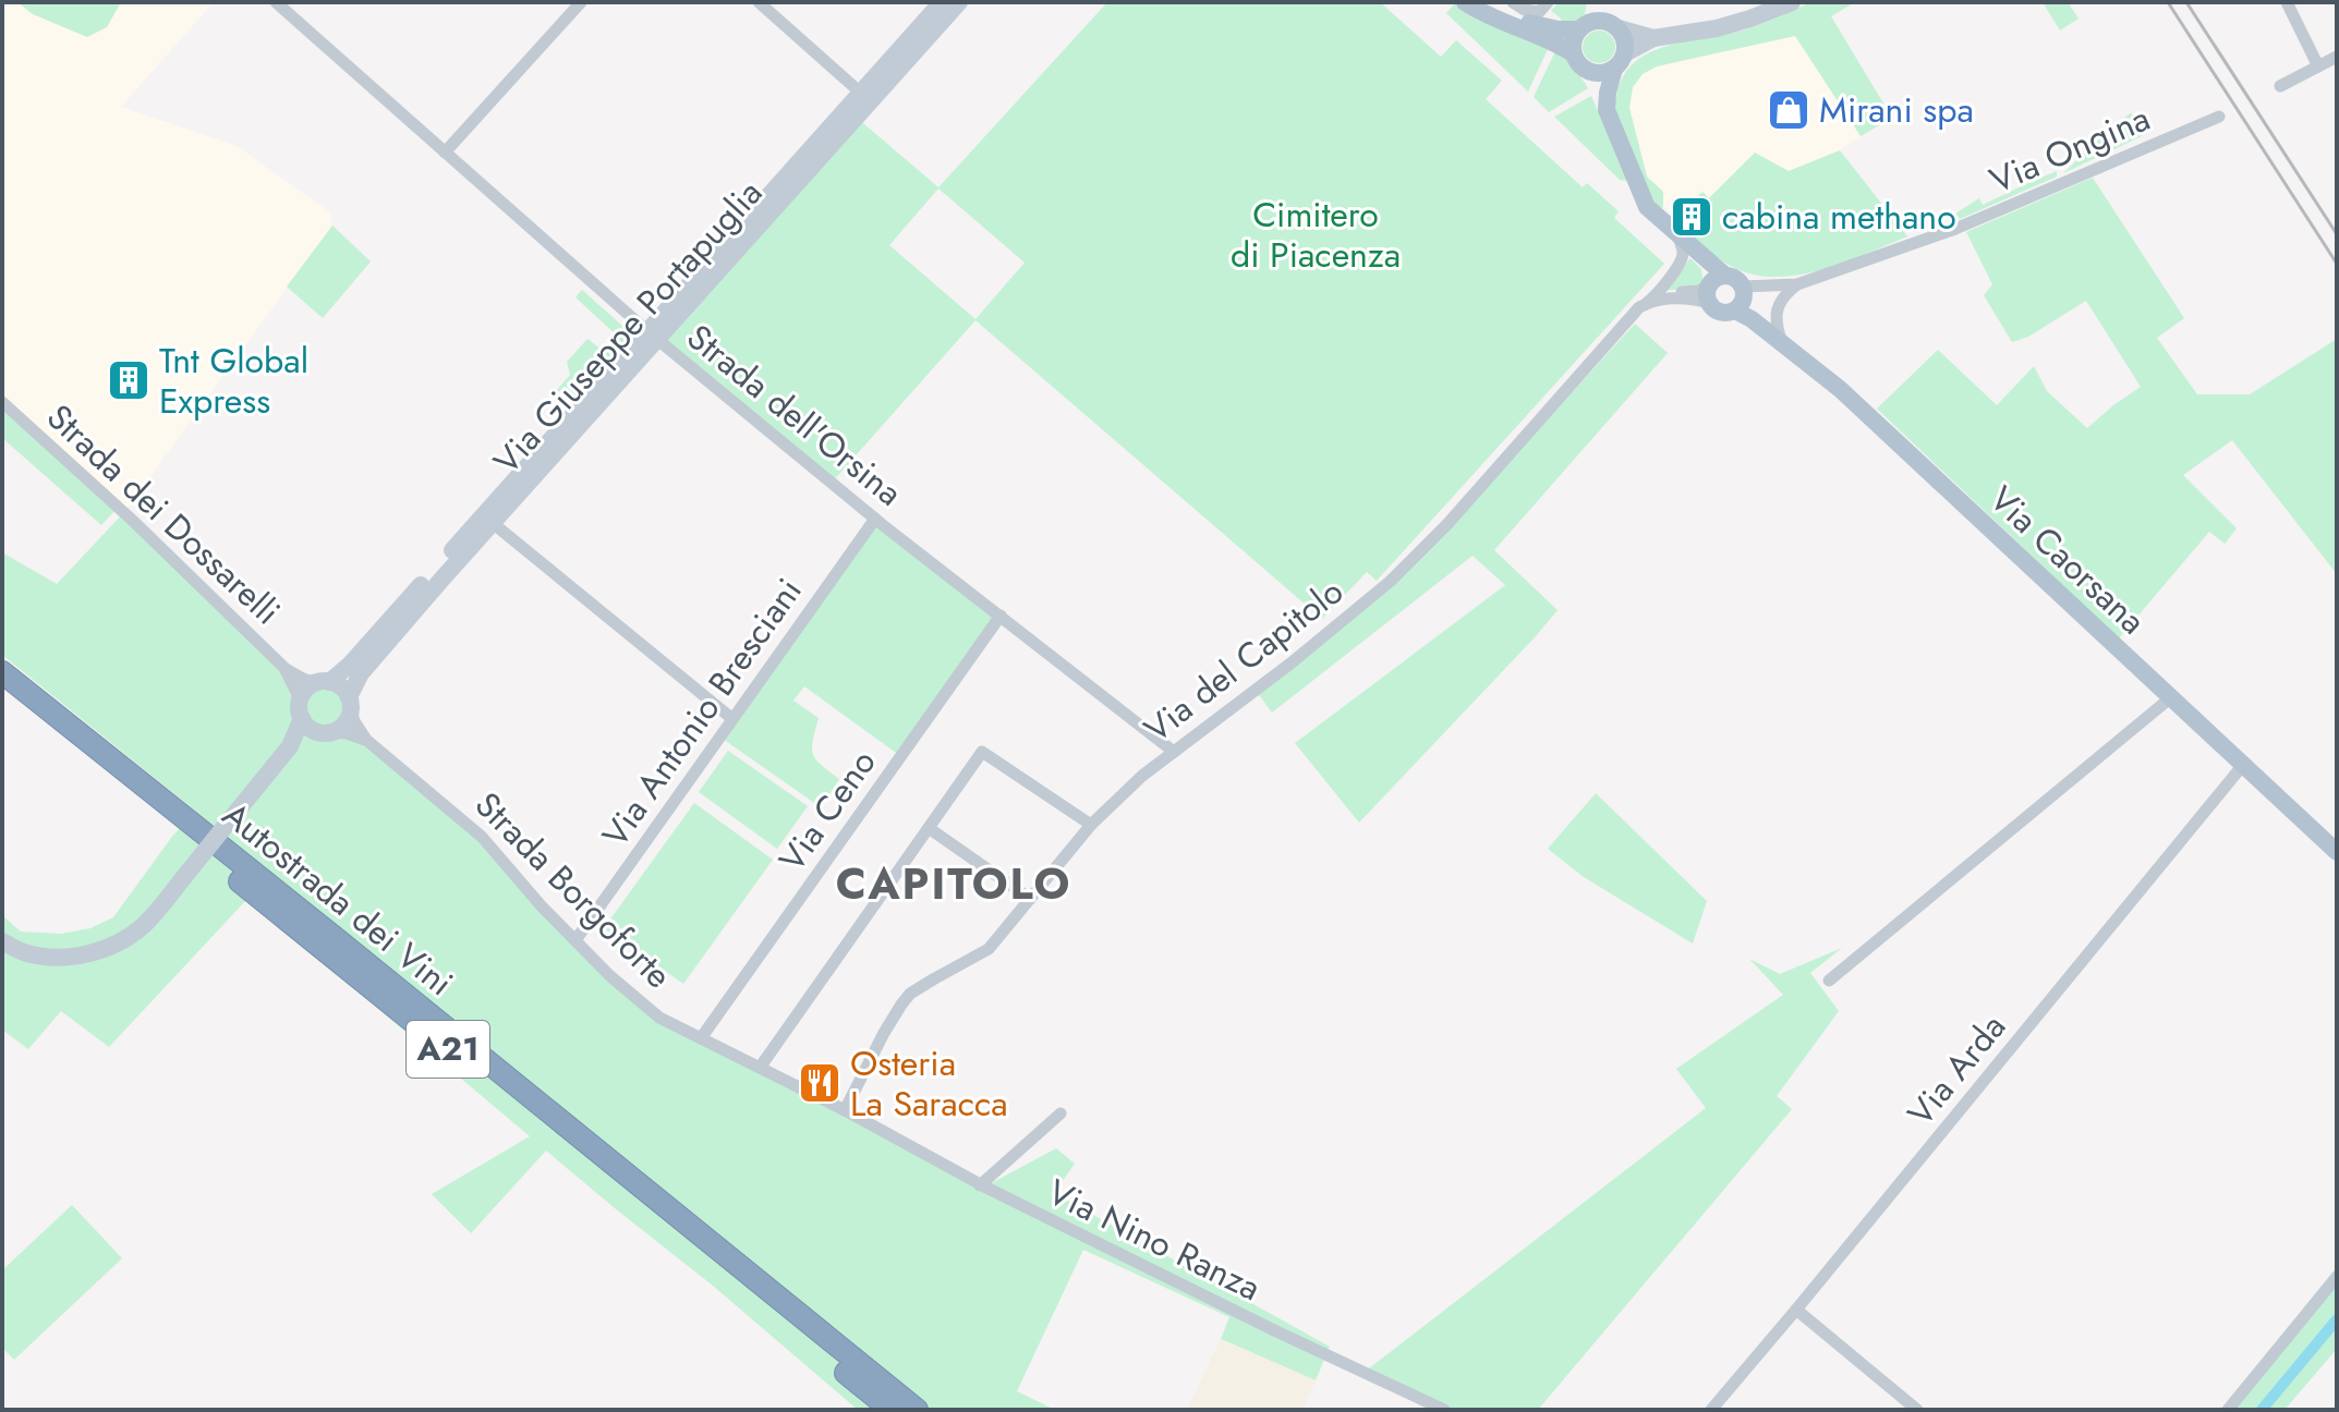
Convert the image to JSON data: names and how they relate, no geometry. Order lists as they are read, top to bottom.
{
  "streets": {
    "highway": ["Autostrada dei Vini", "A21"],
    "main road": ["Via Giuseppe Portapuglia", "Via Caorsana"],
    "street": [
      "Via Ongina",
      "Strada dell'Orsina",
      "Strada dei Dossarelli",
      "Via del Capitolo",
      "Via Antonio Bresciani",
      "Via Ceno",
      "Strada Borgoforte",
      "Via Arda",
      "Via Nino Ranza"
    ]
  },
  "crossings": [
    ["Via Ongina", "Via Caorsana"],
    ["Via Giuseppe Portapuglia", "Strada dell'Orsina"],
    ["Via Giuseppe Portapuglia", "Strada dei Dossarelli"],
    ["Via Giuseppe Portapuglia", "Strada Borgoforte"],
    ["Strada dell'Orsina", "Via del Capitolo"],
    ["Strada dell'Orsina", "Via Antonio Bresciani"],
    ["Strada dell'Orsina", "Via Ceno"],
    ["Strada dei Dossarelli", "Strada Borgoforte"],
    ["Via Caorsana", "Via Arda"],
    ["Via del Capitolo", "Strada Borgoforte"],
    ["Via del Capitolo", "Via Nino Ranza"],
    ["Via Antonio Bresciani", "Strada Borgoforte"],
    ["Via Ceno", "Strada Borgoforte"],
    ["Strada Borgoforte", "Via Nino Ranza"]
  ],
  "districts": ["CAPITOLO"],
  "parks": ["Cimitero di Piacenza"],
  "places": {
    "shop": ["Mirani spa"],
    "building": ["cabina methano", "Tnt Global Express"],
    "restaurant": ["Osteria La Saracca"]
  }
}
